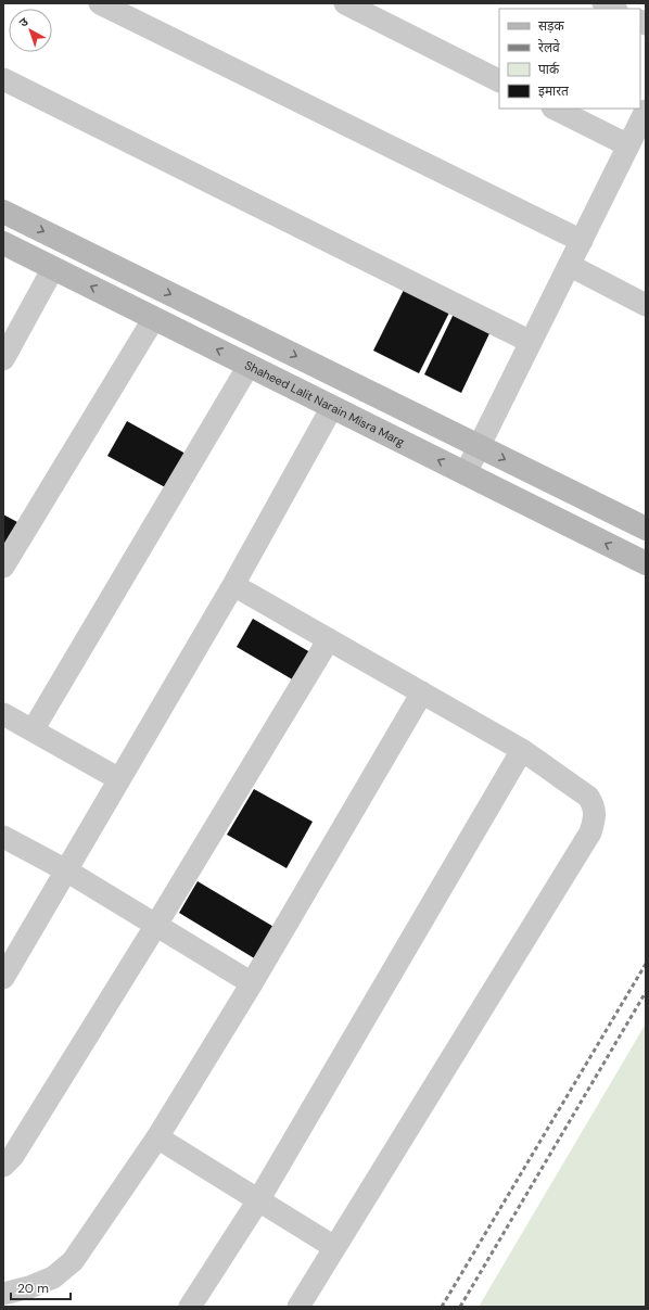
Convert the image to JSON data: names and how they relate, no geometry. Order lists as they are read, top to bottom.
{
  "streets": {
    "street": ["Shaheed Lalit Narain Misra Marg"]
  },
  "legend": [
    "सड़क",
    "रेलवे",
    "पार्क",
    "इमारत"
  ],
  "scale_bar": "20 m",
  "north": "top left"
}
